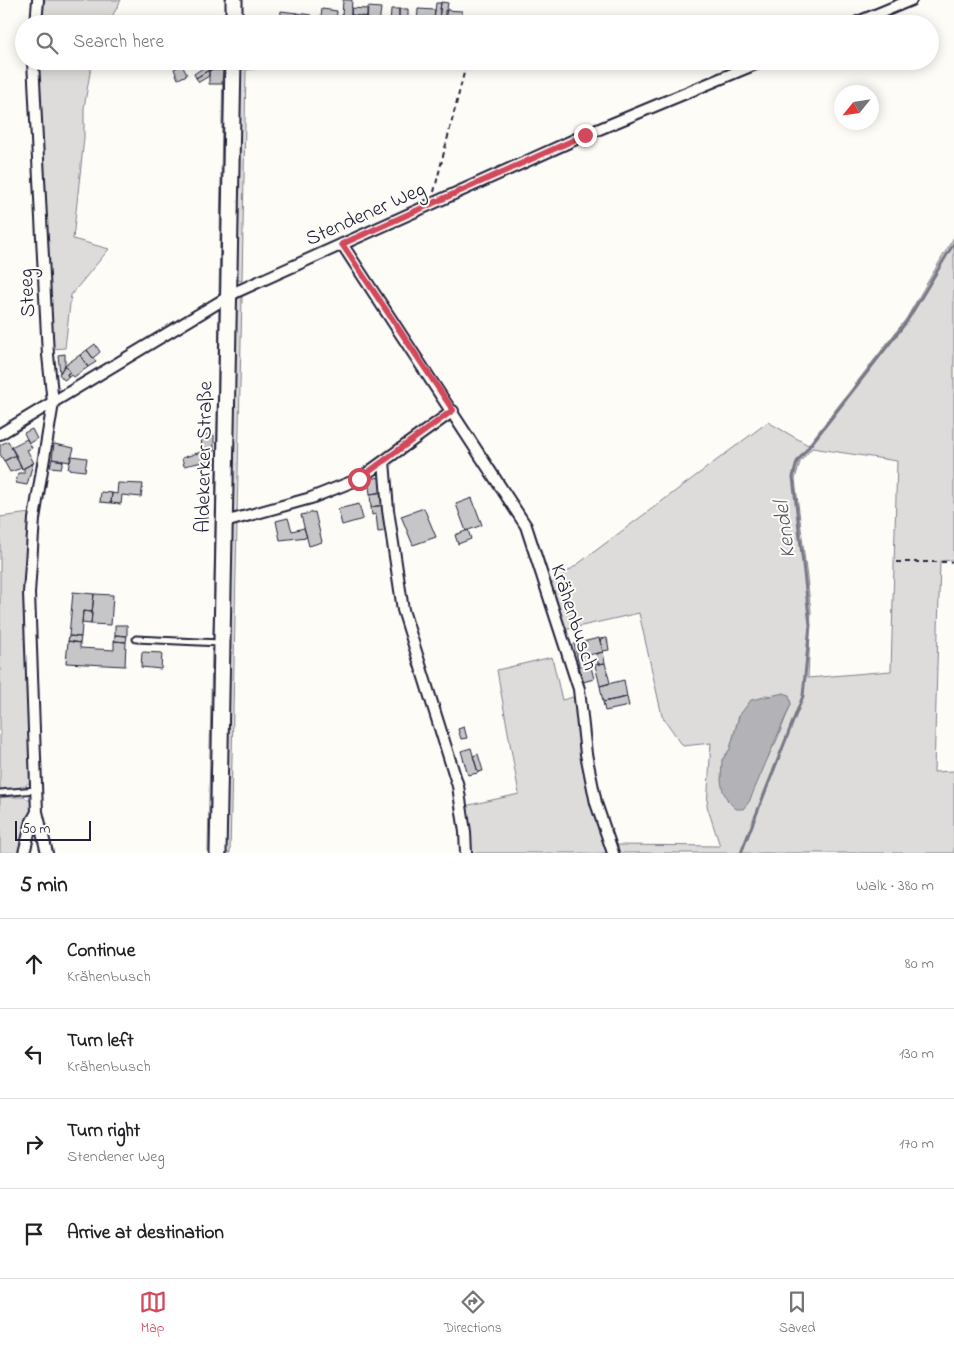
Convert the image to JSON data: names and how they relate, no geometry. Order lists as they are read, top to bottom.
{
  "streets": {
    "street": [
      "Stendener Weg",
      "Steeg",
      "Aldekerker Straße",
      "Krähenbusch"
    ]
  },
  "crossings": [
    ["Stendener Weg", "Steeg"],
    ["Stendener Weg", "Aldekerker Straße"],
    ["Stendener Weg", "Krähenbusch"]
  ],
  "water": ["Kendel"],
  "scale_bar": "50 m",
  "north": "bottom left",
  "page": {
    "search": "Search here",
    "scale": "50 m",
    "heading": ["5 min", "Walk · 380 m"],
    "list": [
      ["Continue", "Krähenbusch", "80 m"],
      ["Turn left", "Krähenbusch", "130 m"],
      ["Turn right", "Stendener Weg", "170 m"],
      "Arrive at destination"
    ],
    "nav": ["Map", "Directions", "Saved"]
  }
}
